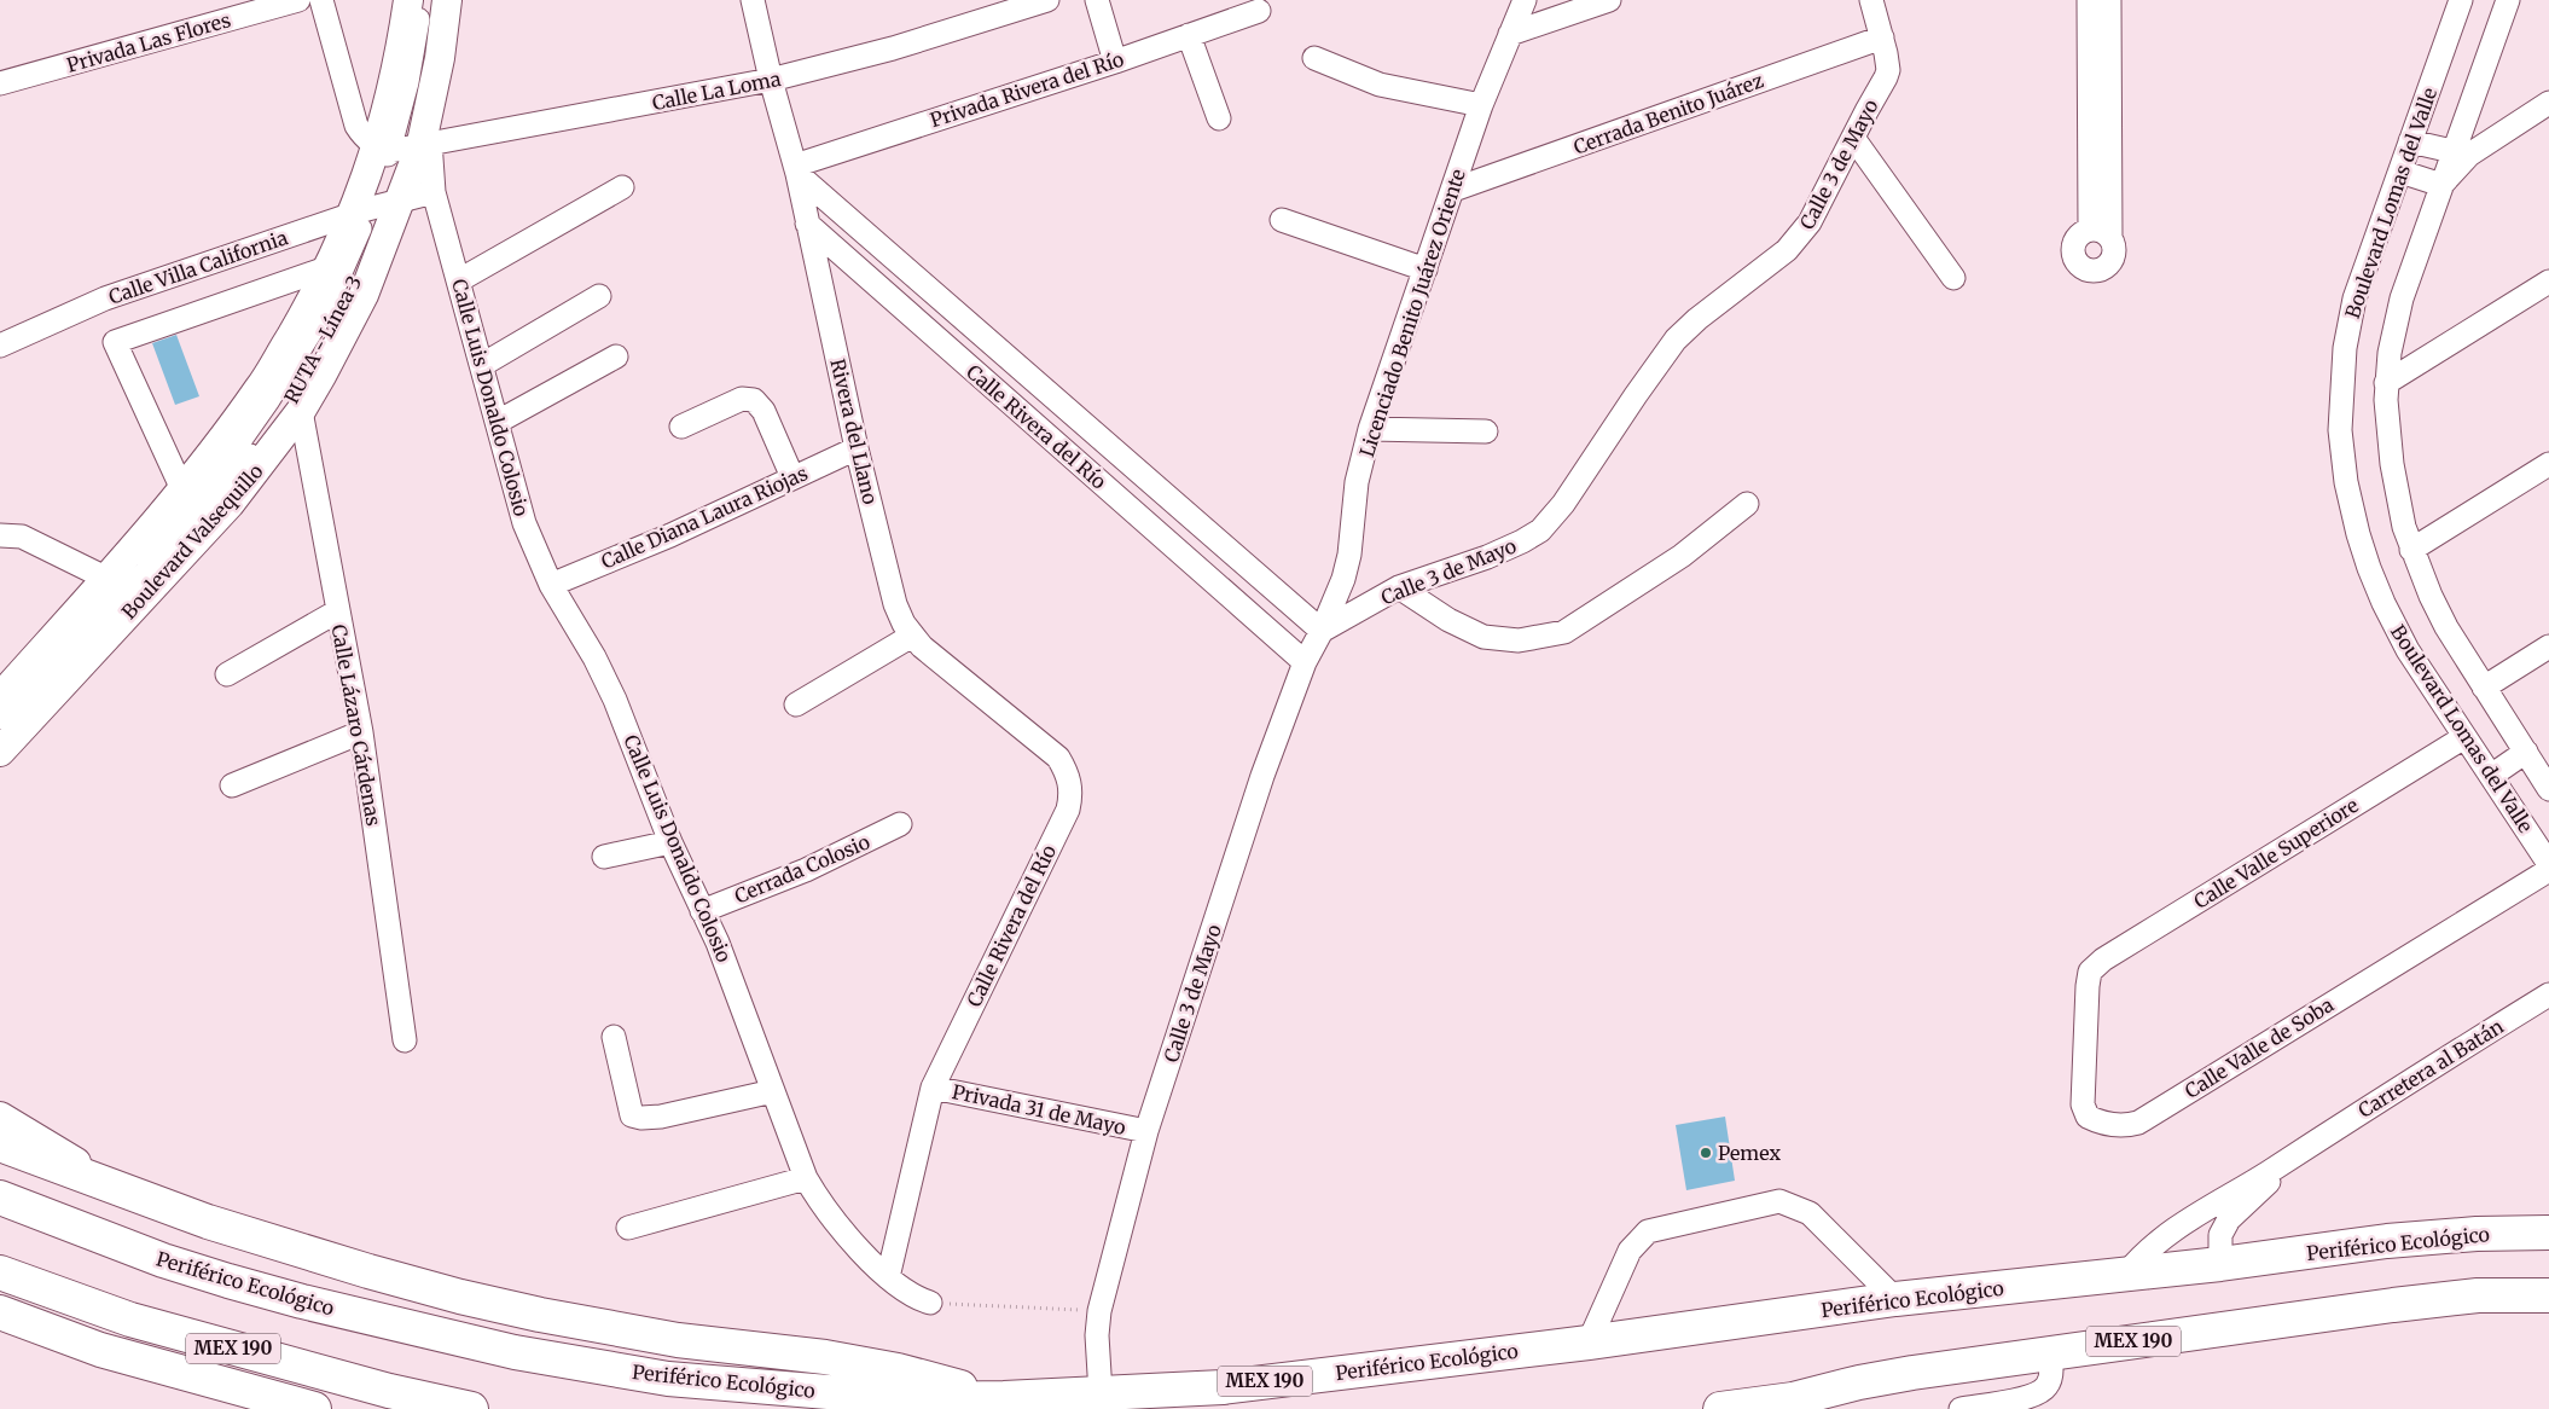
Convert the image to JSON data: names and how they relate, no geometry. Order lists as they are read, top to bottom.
{
  "streets": {
    "highway": ["Periférico Ecológico", "MEX 190"],
    "main road": ["Boulevard Valsequillo"],
    "street": [
      "Privada Las Flores",
      "Privada Rivera del Río",
      "Calle La Loma",
      "Cerrada Benito Juárez",
      "Calle 3 de Mayo",
      "Boulevard Lomas del Valle",
      "Calle Villa California",
      "Licenciado Benito Juárez Oriente",
      "Calle Luis Donaldo Colosio",
      "Calle Rivera del Río",
      "Rivera del Llano",
      "Calle Diana Laura Riojas",
      "Calle Lázaro Cárdenas",
      "Calle Valle Superiore",
      "Cerrada Colosio",
      "Calle Valle de Soba",
      "Carretera al Batán",
      "Privada 31 de Mayo"
    ]
  },
  "crossings": [
    ["Privada Rivera del Río", "Calle Rivera del Río"],
    ["Calle La Loma", "Calle Luis Donaldo Colosio"],
    ["Calle La Loma", "Boulevard Valsequillo"],
    ["Cerrada Benito Juárez", "Calle 3 de Mayo"],
    ["Cerrada Benito Juárez", "Licenciado Benito Juárez Oriente"],
    ["Calle 3 de Mayo", "Licenciado Benito Juárez Oriente"],
    ["Calle 3 de Mayo", "Calle Rivera del Río"],
    ["Calle 3 de Mayo", "Privada 31 de Mayo"],
    ["Calle 3 de Mayo", "Periférico Ecológico"],
    ["Boulevard Lomas del Valle", "Calle Valle Superiore"],
    ["Calle Villa California", "Boulevard Valsequillo"],
    ["Licenciado Benito Juárez Oriente", "Calle Rivera del Río"],
    ["Calle Luis Donaldo Colosio", "Calle Rivera del Río"],
    ["Calle Luis Donaldo Colosio", "Calle Diana Laura Riojas"],
    ["Calle Luis Donaldo Colosio", "Boulevard Valsequillo"],
    ["Calle Luis Donaldo Colosio", "Cerrada Colosio"],
    ["Calle Rivera del Río", "Rivera del Llano"],
    ["Calle Rivera del Río", "Privada 31 de Mayo"],
    ["Rivera del Llano", "Calle Diana Laura Riojas"],
    ["Boulevard Valsequillo", "Calle Lázaro Cárdenas"],
    ["Calle Valle Superiore", "Calle Valle de Soba"],
    ["Carretera al Batán", "Periférico Ecológico"]
  ],
  "places": ["Pemex"]
}
